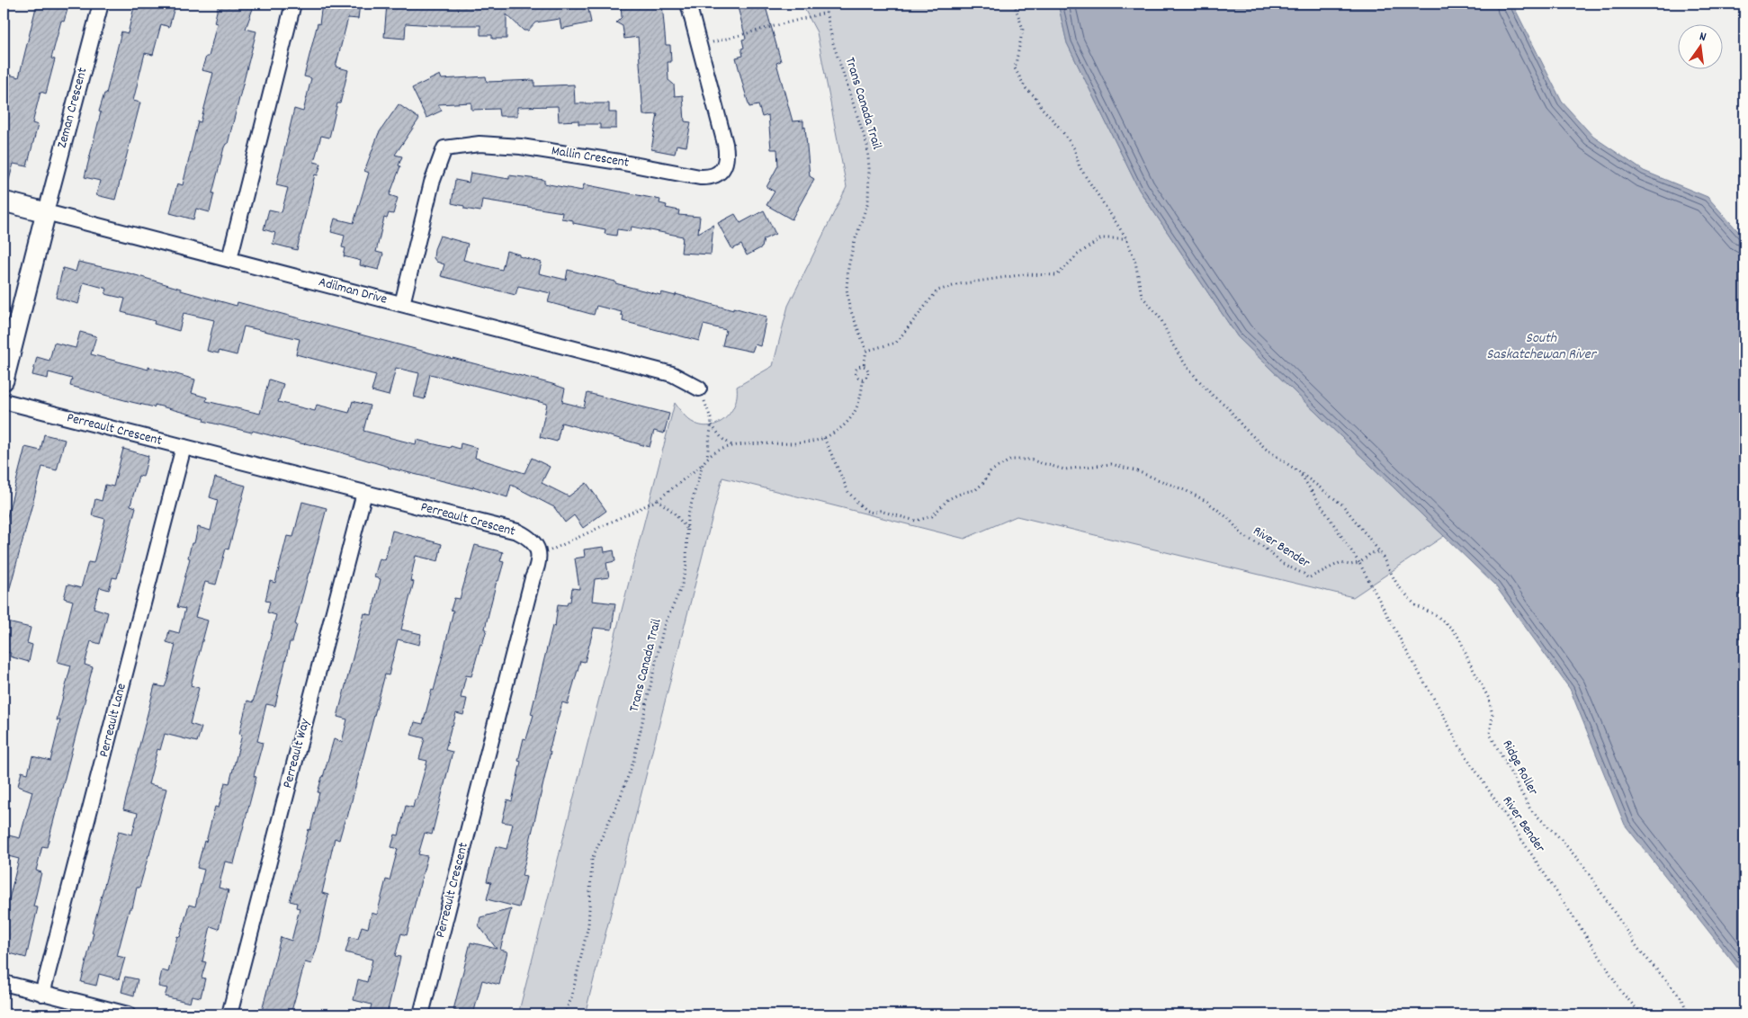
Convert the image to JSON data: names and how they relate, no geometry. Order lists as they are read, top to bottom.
{
  "streets": {
    "street": [
      "Zeman Crescent",
      "Mallin Crescent",
      "Adilman Drive",
      "Perreault Crescent",
      "Perreault Lane",
      "Perreault Way"
    ],
    "path": ["Trans Canada Trail", "River Bender", "Ridge Roller"]
  },
  "crossings": [
    ["Trans Canada Trail", "River Bender"],
    ["Zeman Crescent", "Adilman Drive"],
    ["Mallin Crescent", "Adilman Drive"],
    ["Perreault Crescent", "Perreault Lane"],
    ["Perreault Crescent", "Perreault Way"]
  ],
  "water": ["South Saskatchewan River"],
  "north": "top"
}
